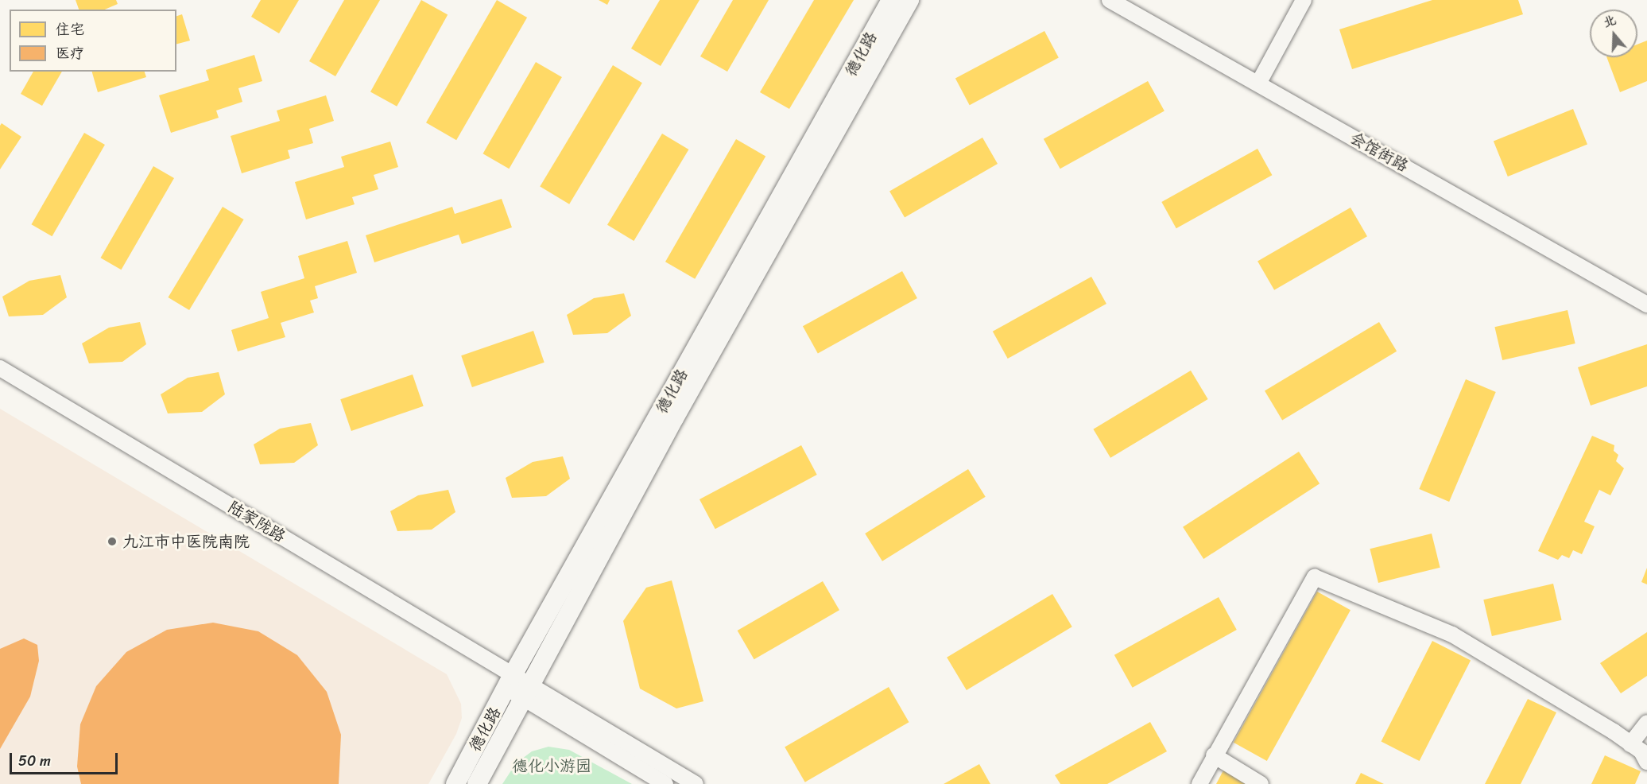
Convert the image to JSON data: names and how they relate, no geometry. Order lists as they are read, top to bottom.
{
  "streets": {
    "main road": ["德化路"],
    "street": ["会馆街路", "陆家陇路"]
  },
  "crossings": [
    ["德化路", "陆家陇路"]
  ],
  "parks": ["德化小游园"],
  "places": ["九江市中医院南院"],
  "legend": ["住宅", "医疗"],
  "scale_bar": "50 m",
  "north": "top"
}
